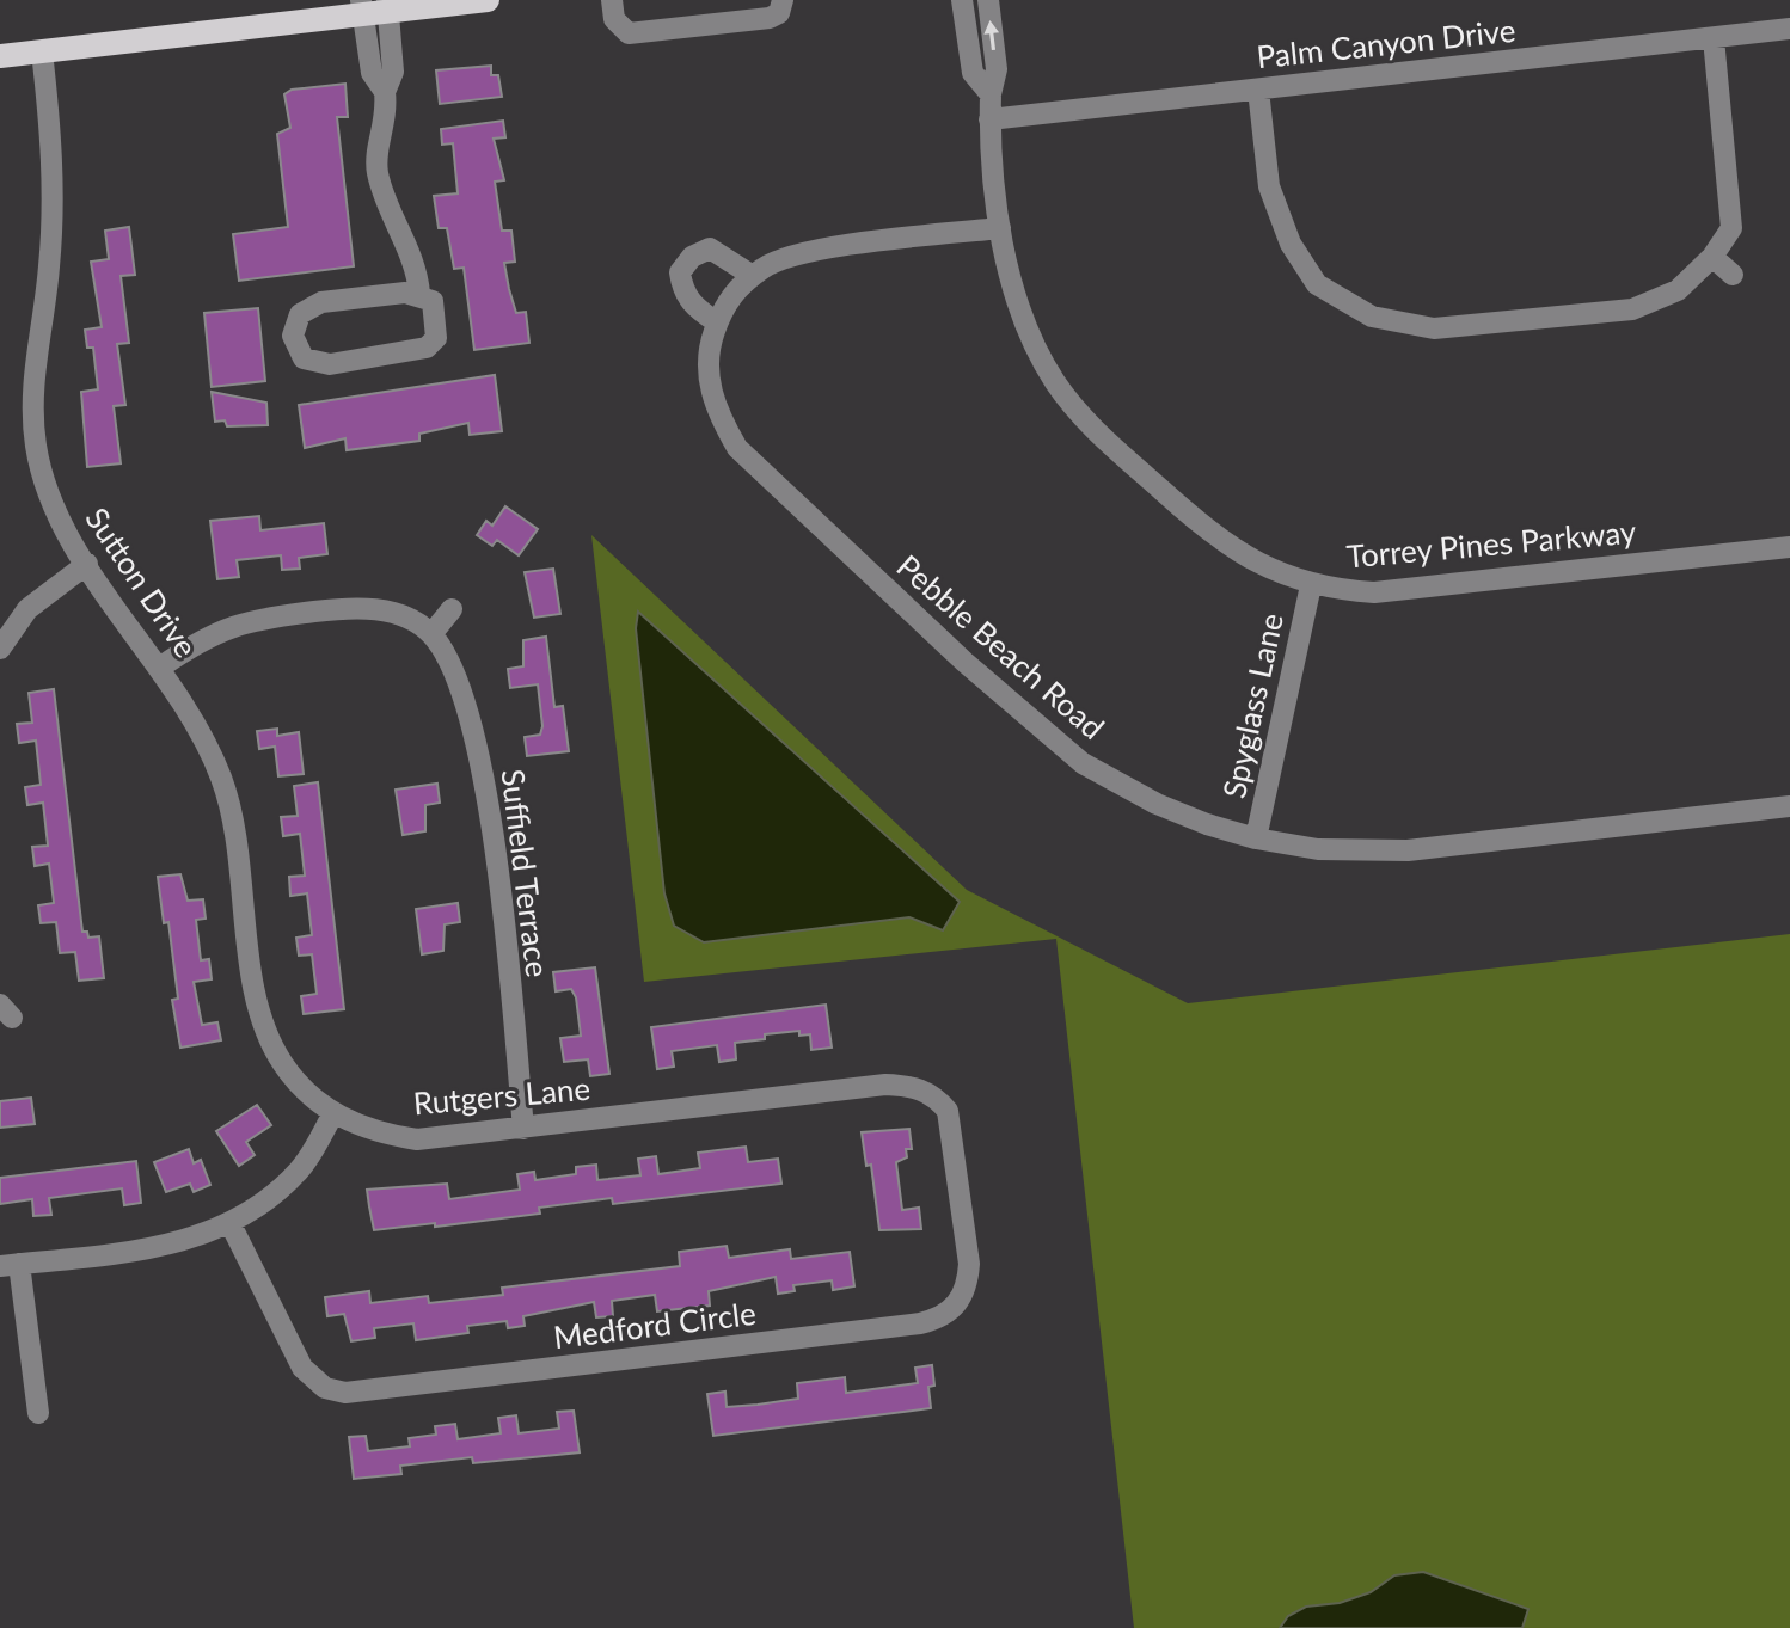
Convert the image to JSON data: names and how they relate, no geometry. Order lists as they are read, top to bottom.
{
  "streets": {
    "street": [
      "Palm Canyon Drive",
      "Torrey Pines Parkway",
      "Sutton Drive",
      "Pebble Beach Road",
      "Spyglass Lane",
      "Suffield Terrace",
      "Rutgers Lane",
      "Medford Circle"
    ]
  },
  "crossings": [
    ["Palm Canyon Drive", "Torrey Pines Parkway"],
    ["Torrey Pines Parkway", "Pebble Beach Road"],
    ["Torrey Pines Parkway", "Spyglass Lane"],
    ["Sutton Drive", "Rutgers Lane"],
    ["Pebble Beach Road", "Spyglass Lane"],
    ["Suffield Terrace", "Rutgers Lane"],
    ["Rutgers Lane", "Medford Circle"]
  ]
}
